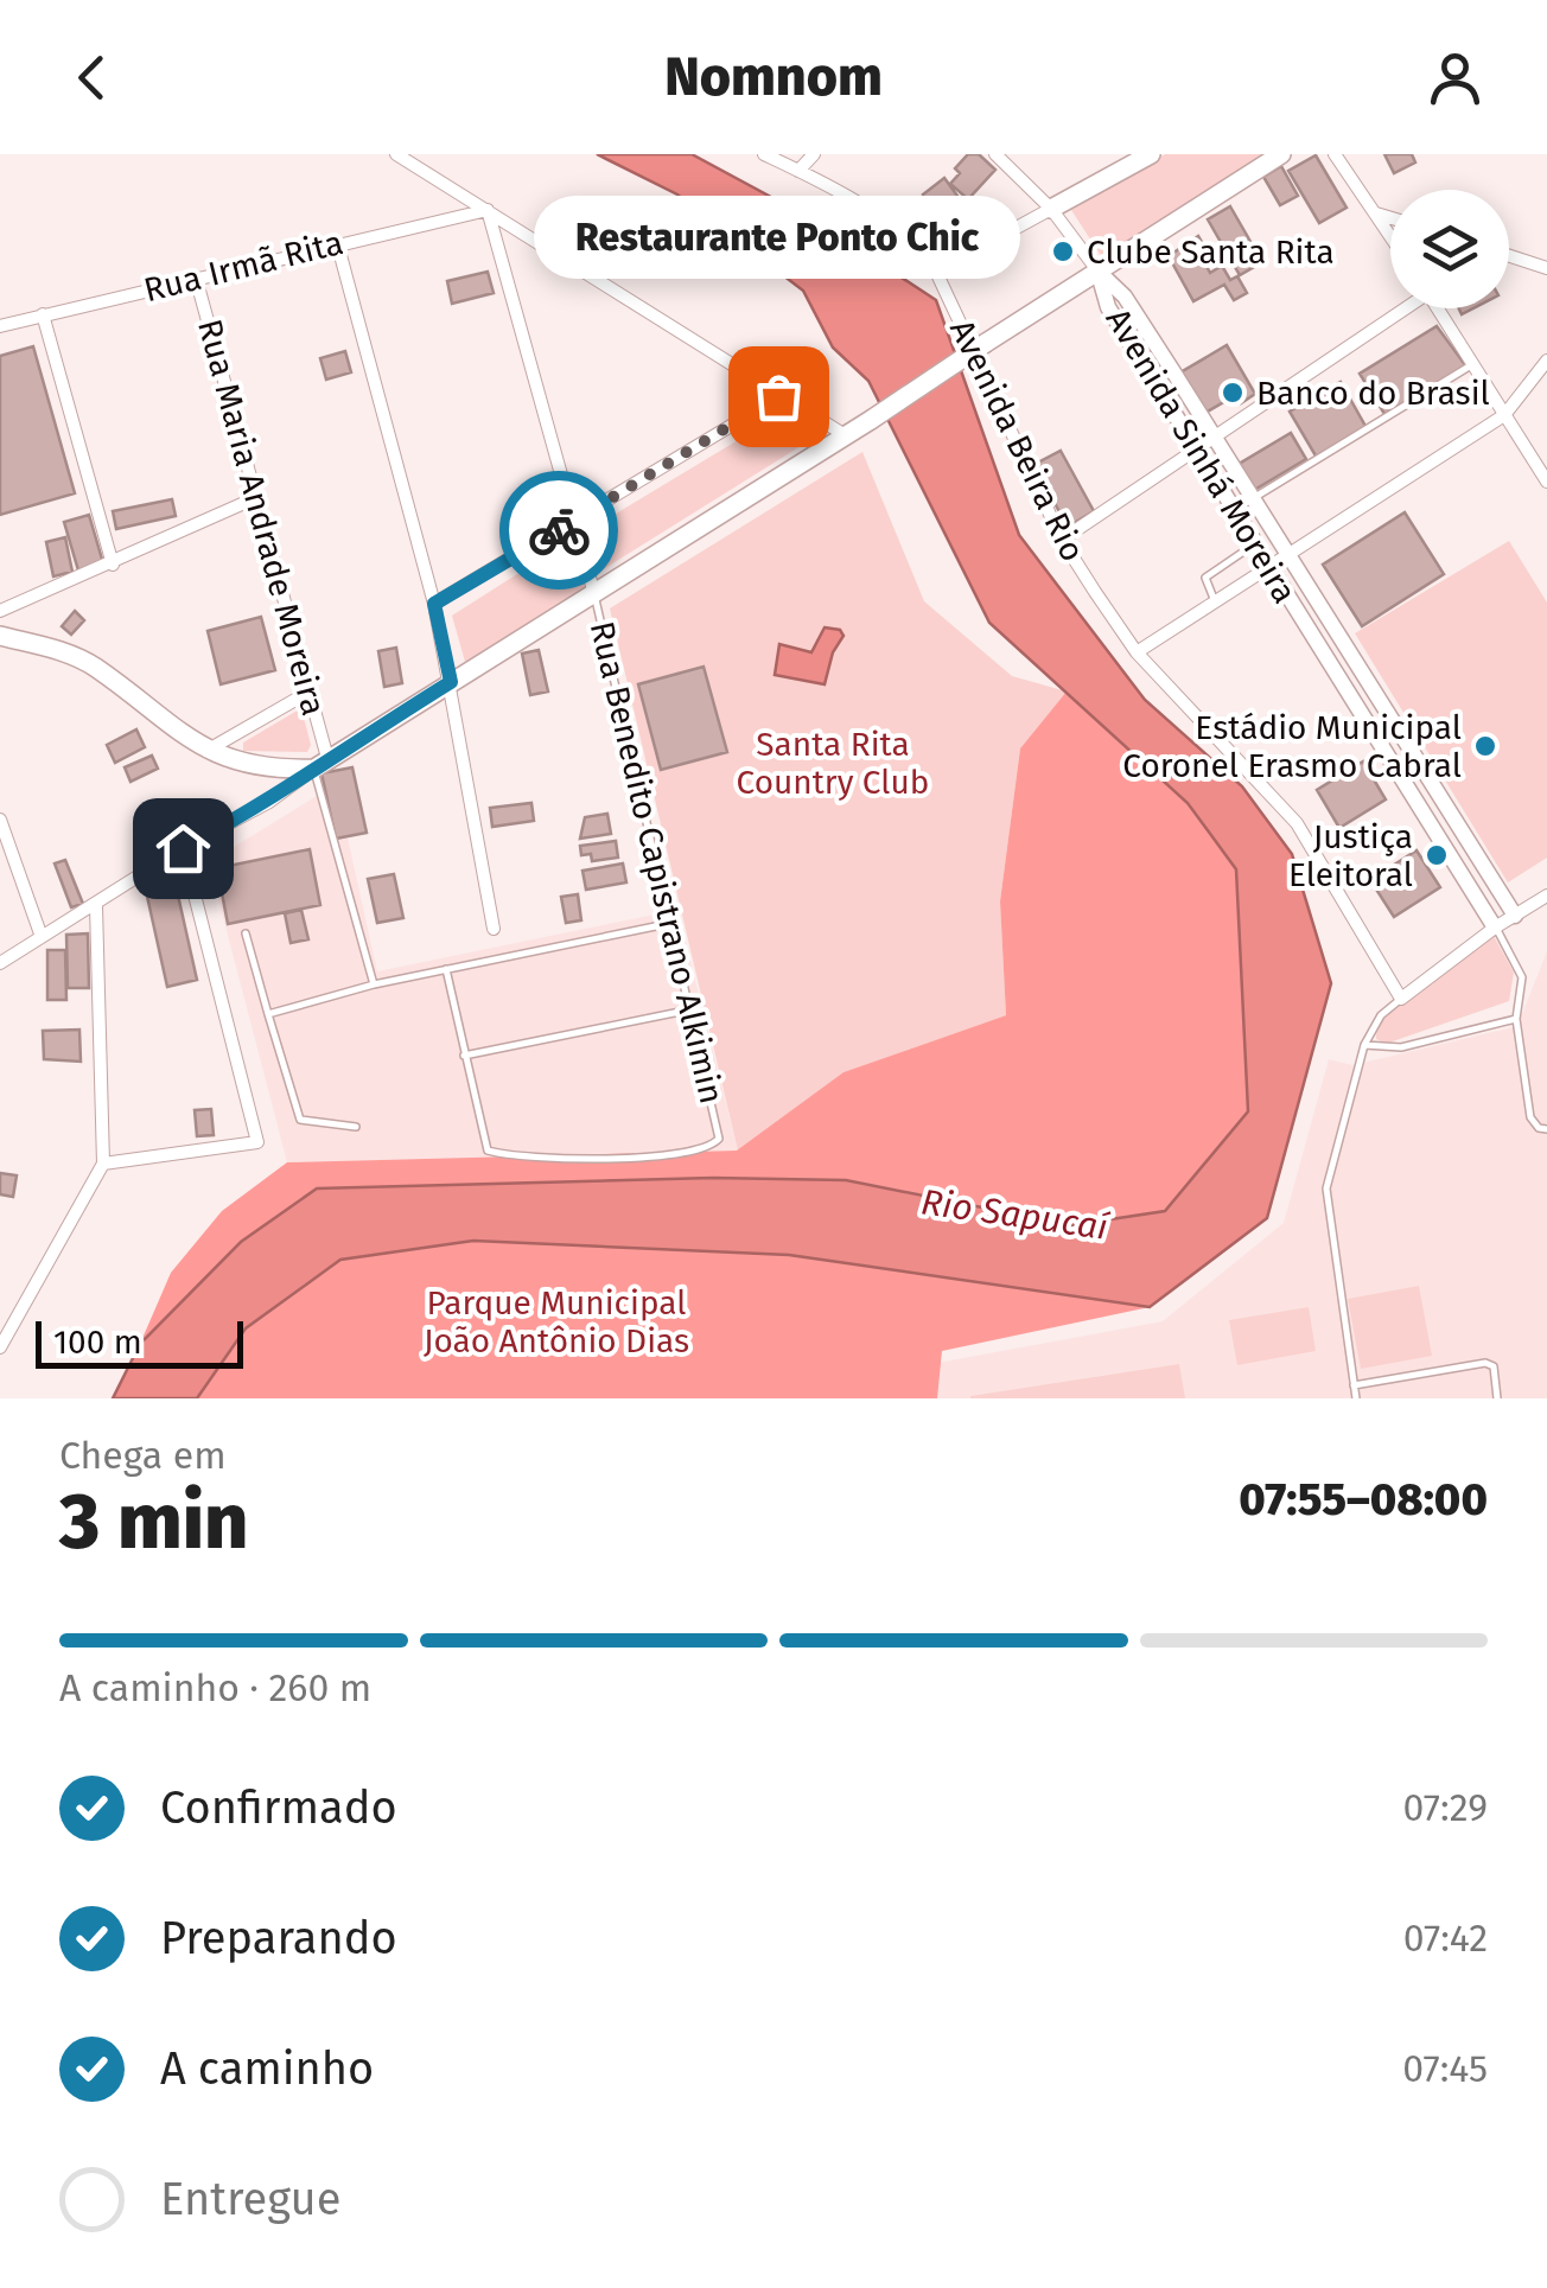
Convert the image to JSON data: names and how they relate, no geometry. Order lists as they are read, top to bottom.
{
  "streets": {
    "street": [
      "Rua Irmã Rita",
      "Avenida Beira Rio",
      "Avenida Sinhá Moreira",
      "Rua Maria Andrade Moreira"
    ],
    "lane": ["Rua Benedito Capistrano Alkimin"]
  },
  "crossings": [
    ["Rua Irmã Rita", "Rua Maria Andrade Moreira"]
  ],
  "water": ["Rio Sapucaí"],
  "parks": ["Santa Rita Country Club", "Parque Municipal João Antônio Dias"],
  "places": [
    "Clube Santa Rita",
    "Banco do Brasil",
    "Restaurante Ponto Chic",
    "Estádio Municipal Coronel Erasmo Cabral",
    "Justiça Eleitoral"
  ],
  "scale_bar": "100 m",
  "page": {
    "header": "Nomnom",
    "bubble": "Restaurante Ponto Chic",
    "scale": "100 m",
    "heading": ["3 min", "Chega em", "07:55–08:00"],
    "bar": "A caminho · 260 m",
    "list": [
      ["Confirmado", "07:29"],
      ["Preparando", "07:42"],
      ["A caminho", "07:45"],
      "Entregue"
    ]
  }
}
